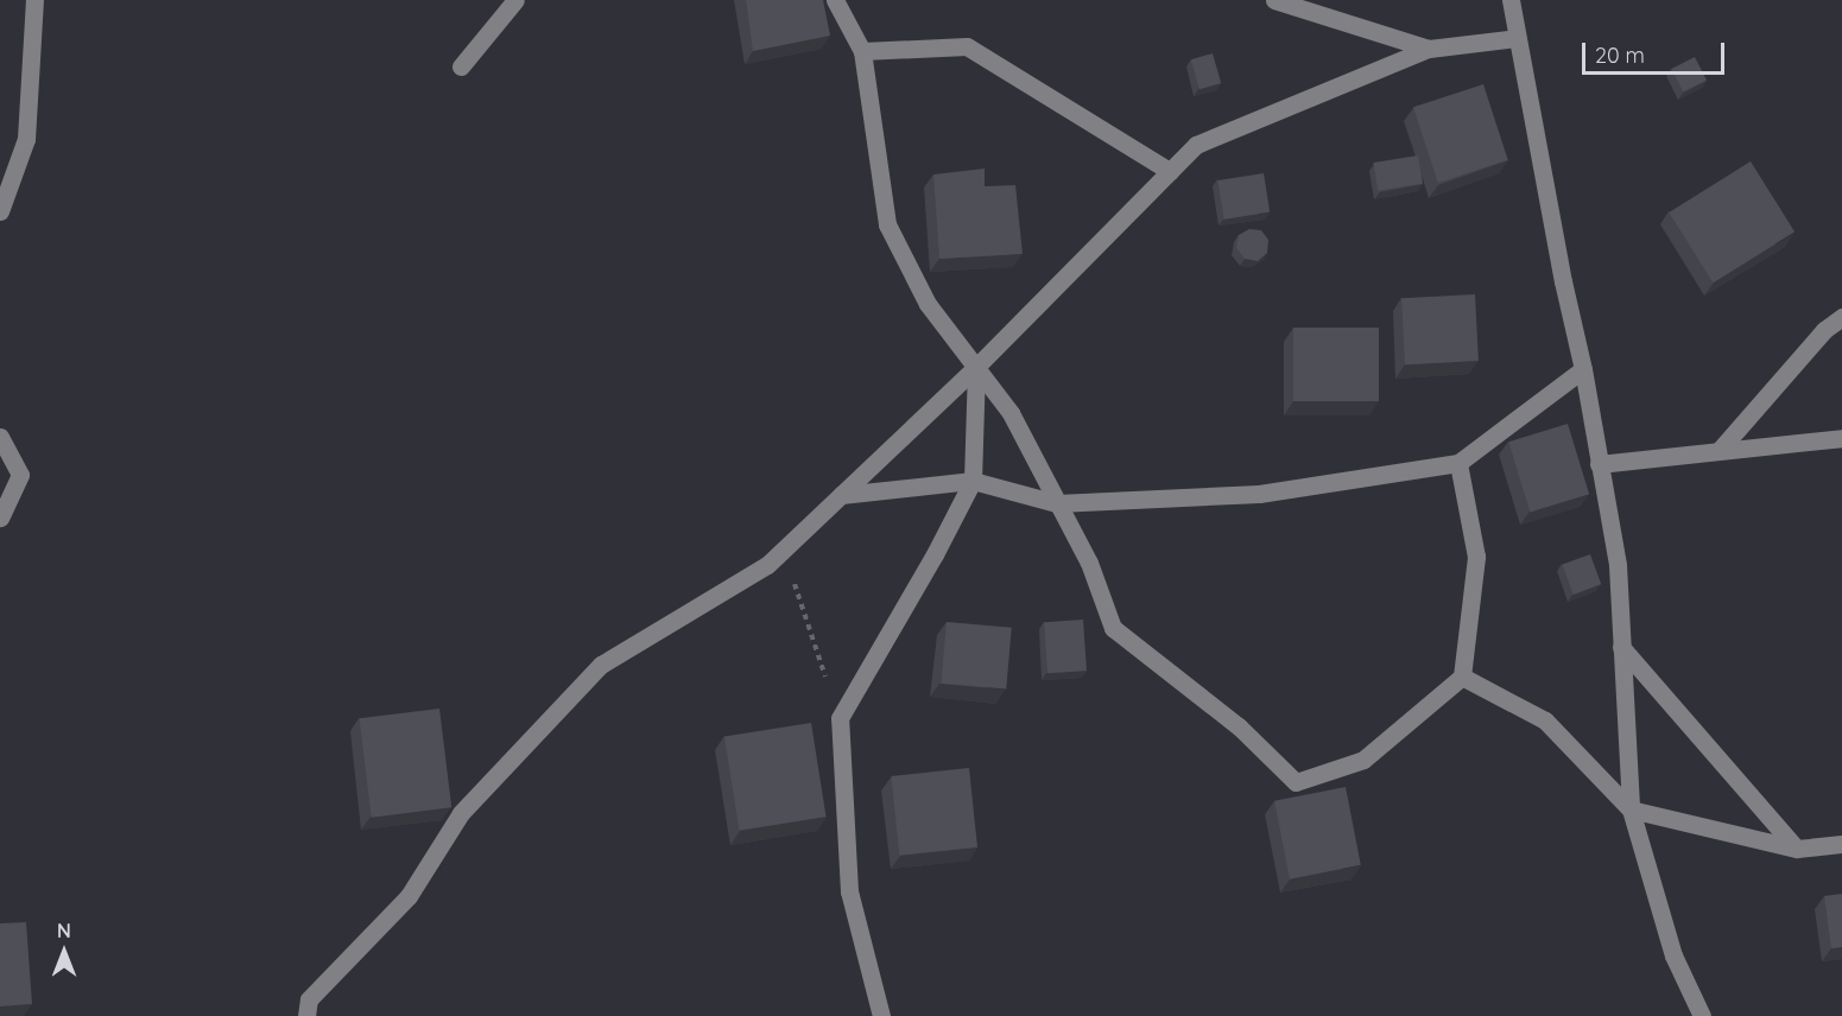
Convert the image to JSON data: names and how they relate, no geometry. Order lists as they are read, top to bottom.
{
  "scale_bar": "20 m",
  "north": "top"
}
